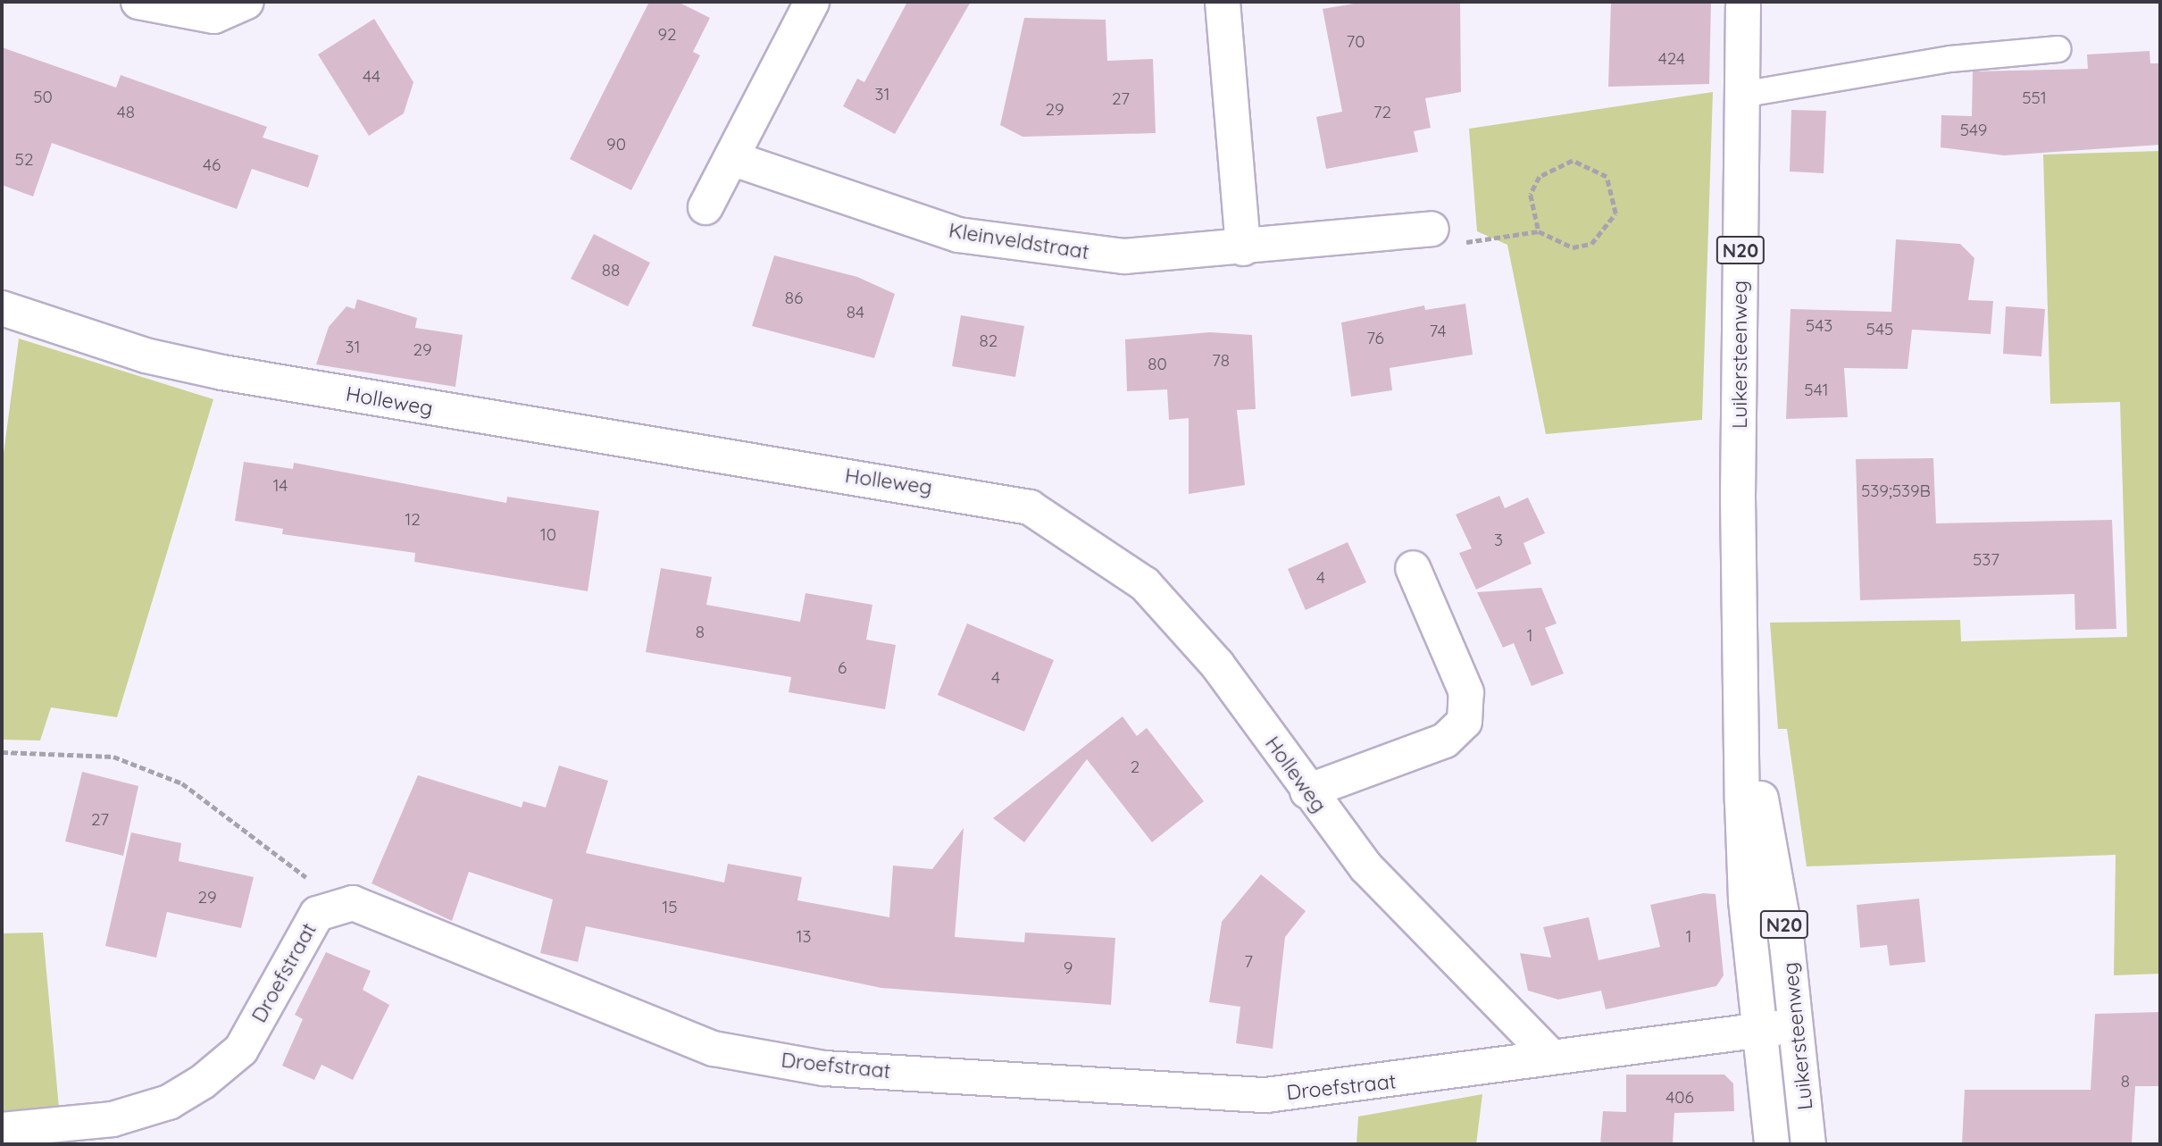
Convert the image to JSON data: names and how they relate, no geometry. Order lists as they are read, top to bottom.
{
  "streets": {
    "street": [
      "Kleinveldstraat",
      "N20",
      "Luikersteenweg",
      "Holleweg",
      "Droefstraat"
    ]
  },
  "crossings": [
    ["Luikersteenweg", "Droefstraat"],
    ["Holleweg", "Droefstraat"]
  ],
  "house_numbers": [
    "92",
    "70",
    "424",
    "44",
    "31",
    "50",
    "551",
    "27",
    "29",
    "48",
    "72",
    "549",
    "90",
    "52",
    "46",
    "88",
    "86",
    "84",
    "543",
    "545",
    "74",
    "76",
    "82",
    "31",
    "29",
    "78",
    "80",
    "541",
    "14",
    "539;539B",
    "12",
    "10",
    "3",
    "537",
    "4",
    "8",
    "1",
    "6",
    "4",
    "2",
    "27",
    "29",
    "15",
    "13",
    "1",
    "7",
    "9",
    "8",
    "406"
  ]
}
